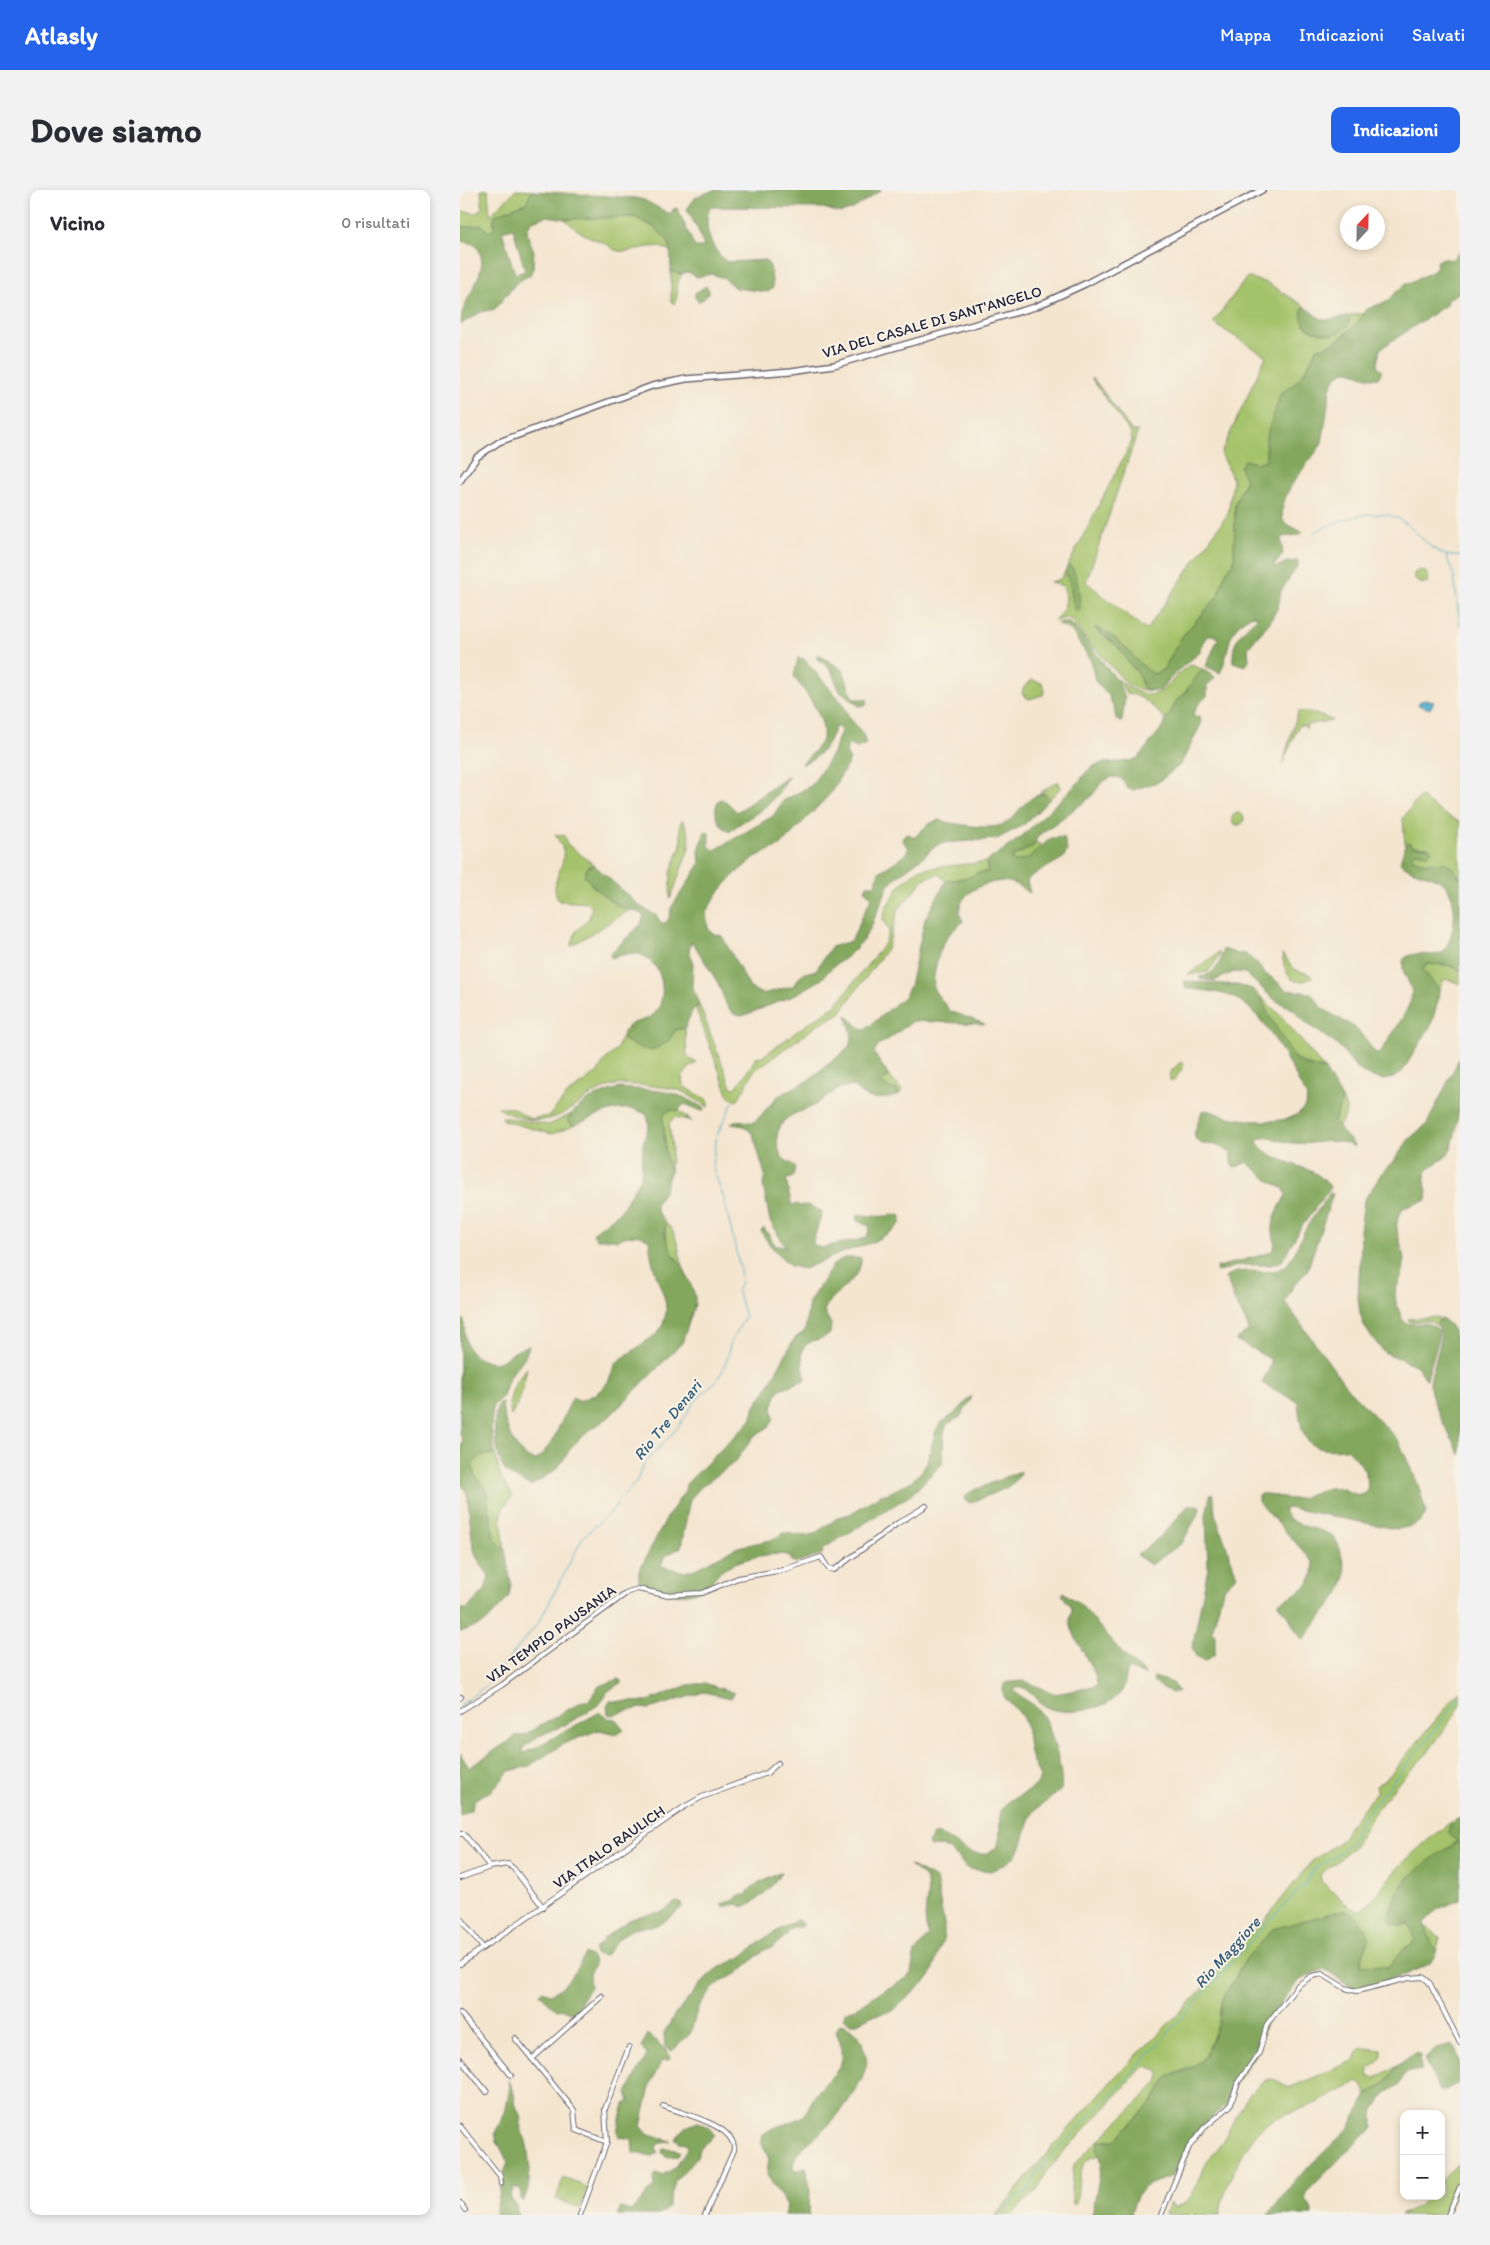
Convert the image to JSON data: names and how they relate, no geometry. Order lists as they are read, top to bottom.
{
  "streets": {
    "main road": ["VIA DEL CASALE DI SANT'ANGELO"],
    "street": ["VIA TEMPIO PAUSANIA", "VIA ITALO RAULICH"]
  },
  "water": ["Rio Tre Denari", "Rio Maggiore"],
  "north": "top",
  "page": {
    "header": "Atlasly",
    "nav": ["Mappa", "Indicazioni", "Salvati"],
    "buttons": "Indicazioni",
    "title": "Dove siamo",
    "heading": ["Vicino", "0 risultati"],
    "map_buttons": ["+", "−"]
  }
}
